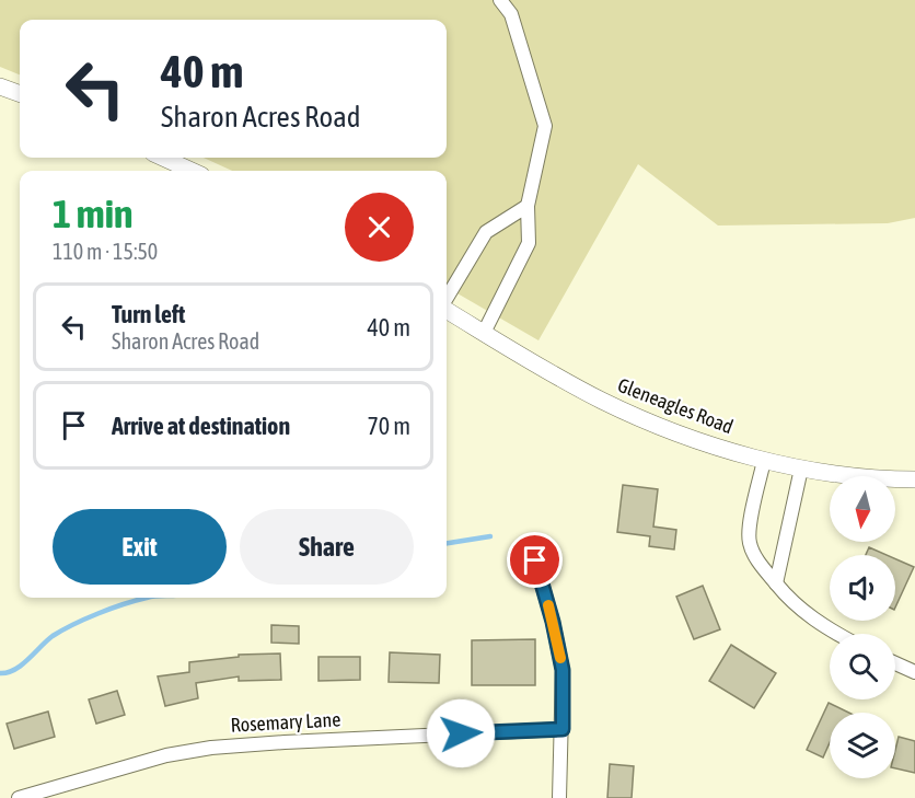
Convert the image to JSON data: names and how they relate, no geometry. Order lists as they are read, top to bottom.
{
  "streets": {
    "street": ["Gleneagles Road", "Rosemary Lane"]
  },
  "north": "bottom",
  "page": {
    "turn": ["40 m", "Sharon Acres Road"],
    "heading": ["1 min", "110 m · 15:50"],
    "list": [
      {
        "name": "Turn left",
        "note": "Sharon Acres Road",
        "value": "40 m"
      },
      {
        "name": "Arrive at destination",
        "value": "70 m"
      }
    ],
    "buttons": ["Exit", "Share"]
  }
}
